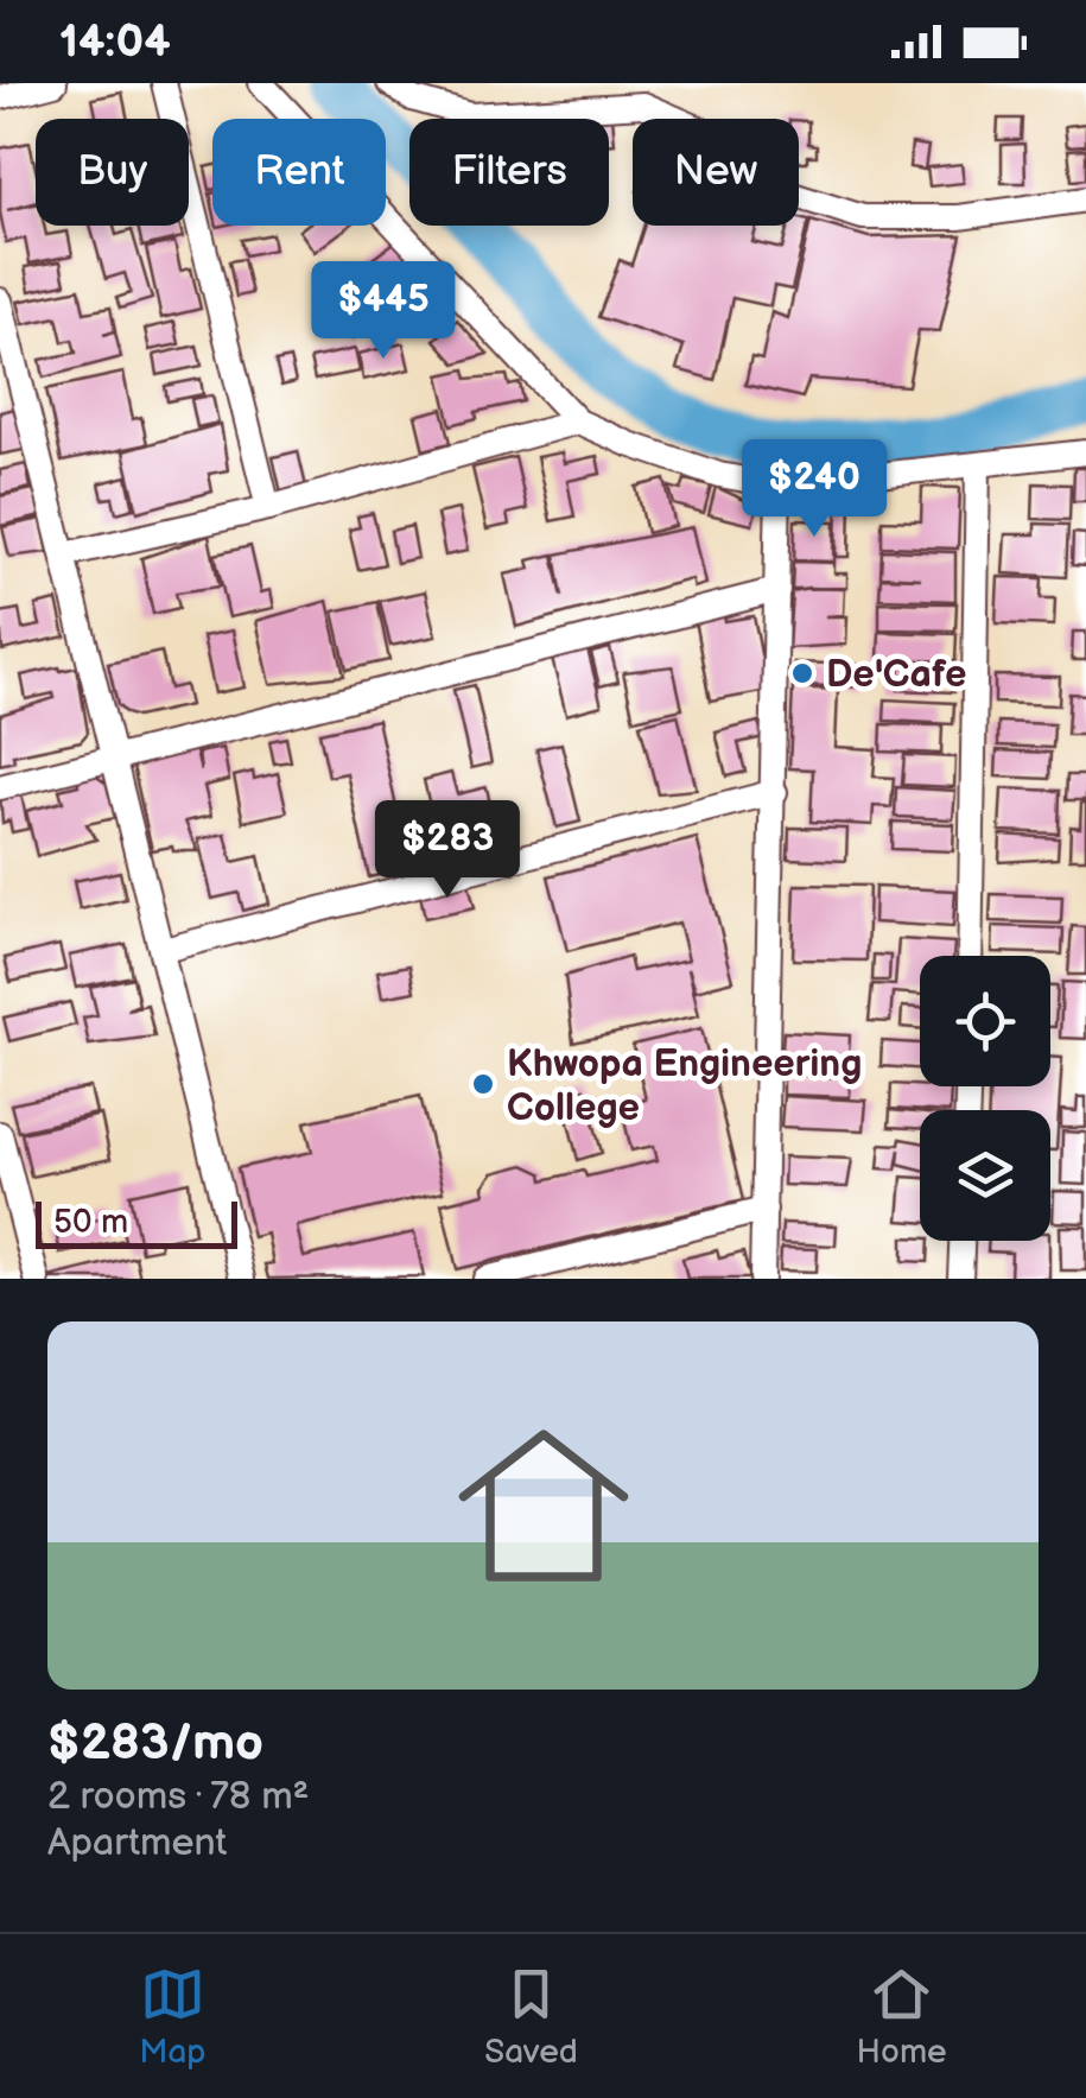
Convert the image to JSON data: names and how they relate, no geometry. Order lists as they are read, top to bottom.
{
  "places": ["De'Cafe", "Khwopa Engineering College"],
  "scale_bar": "50 m",
  "page": {
    "status": "14:04",
    "chip": [
      "Buy",
      "Rent",
      "Filters",
      "New"
    ],
    "price": ["$445", "$240", "$283"],
    "scale": "50 m",
    "list": [
      {
        "name": "$283/mo",
        "note": "2 rooms · 78 m² · Apartment"
      }
    ],
    "tabs": ["Map", "Saved", "Home"]
  }
}
